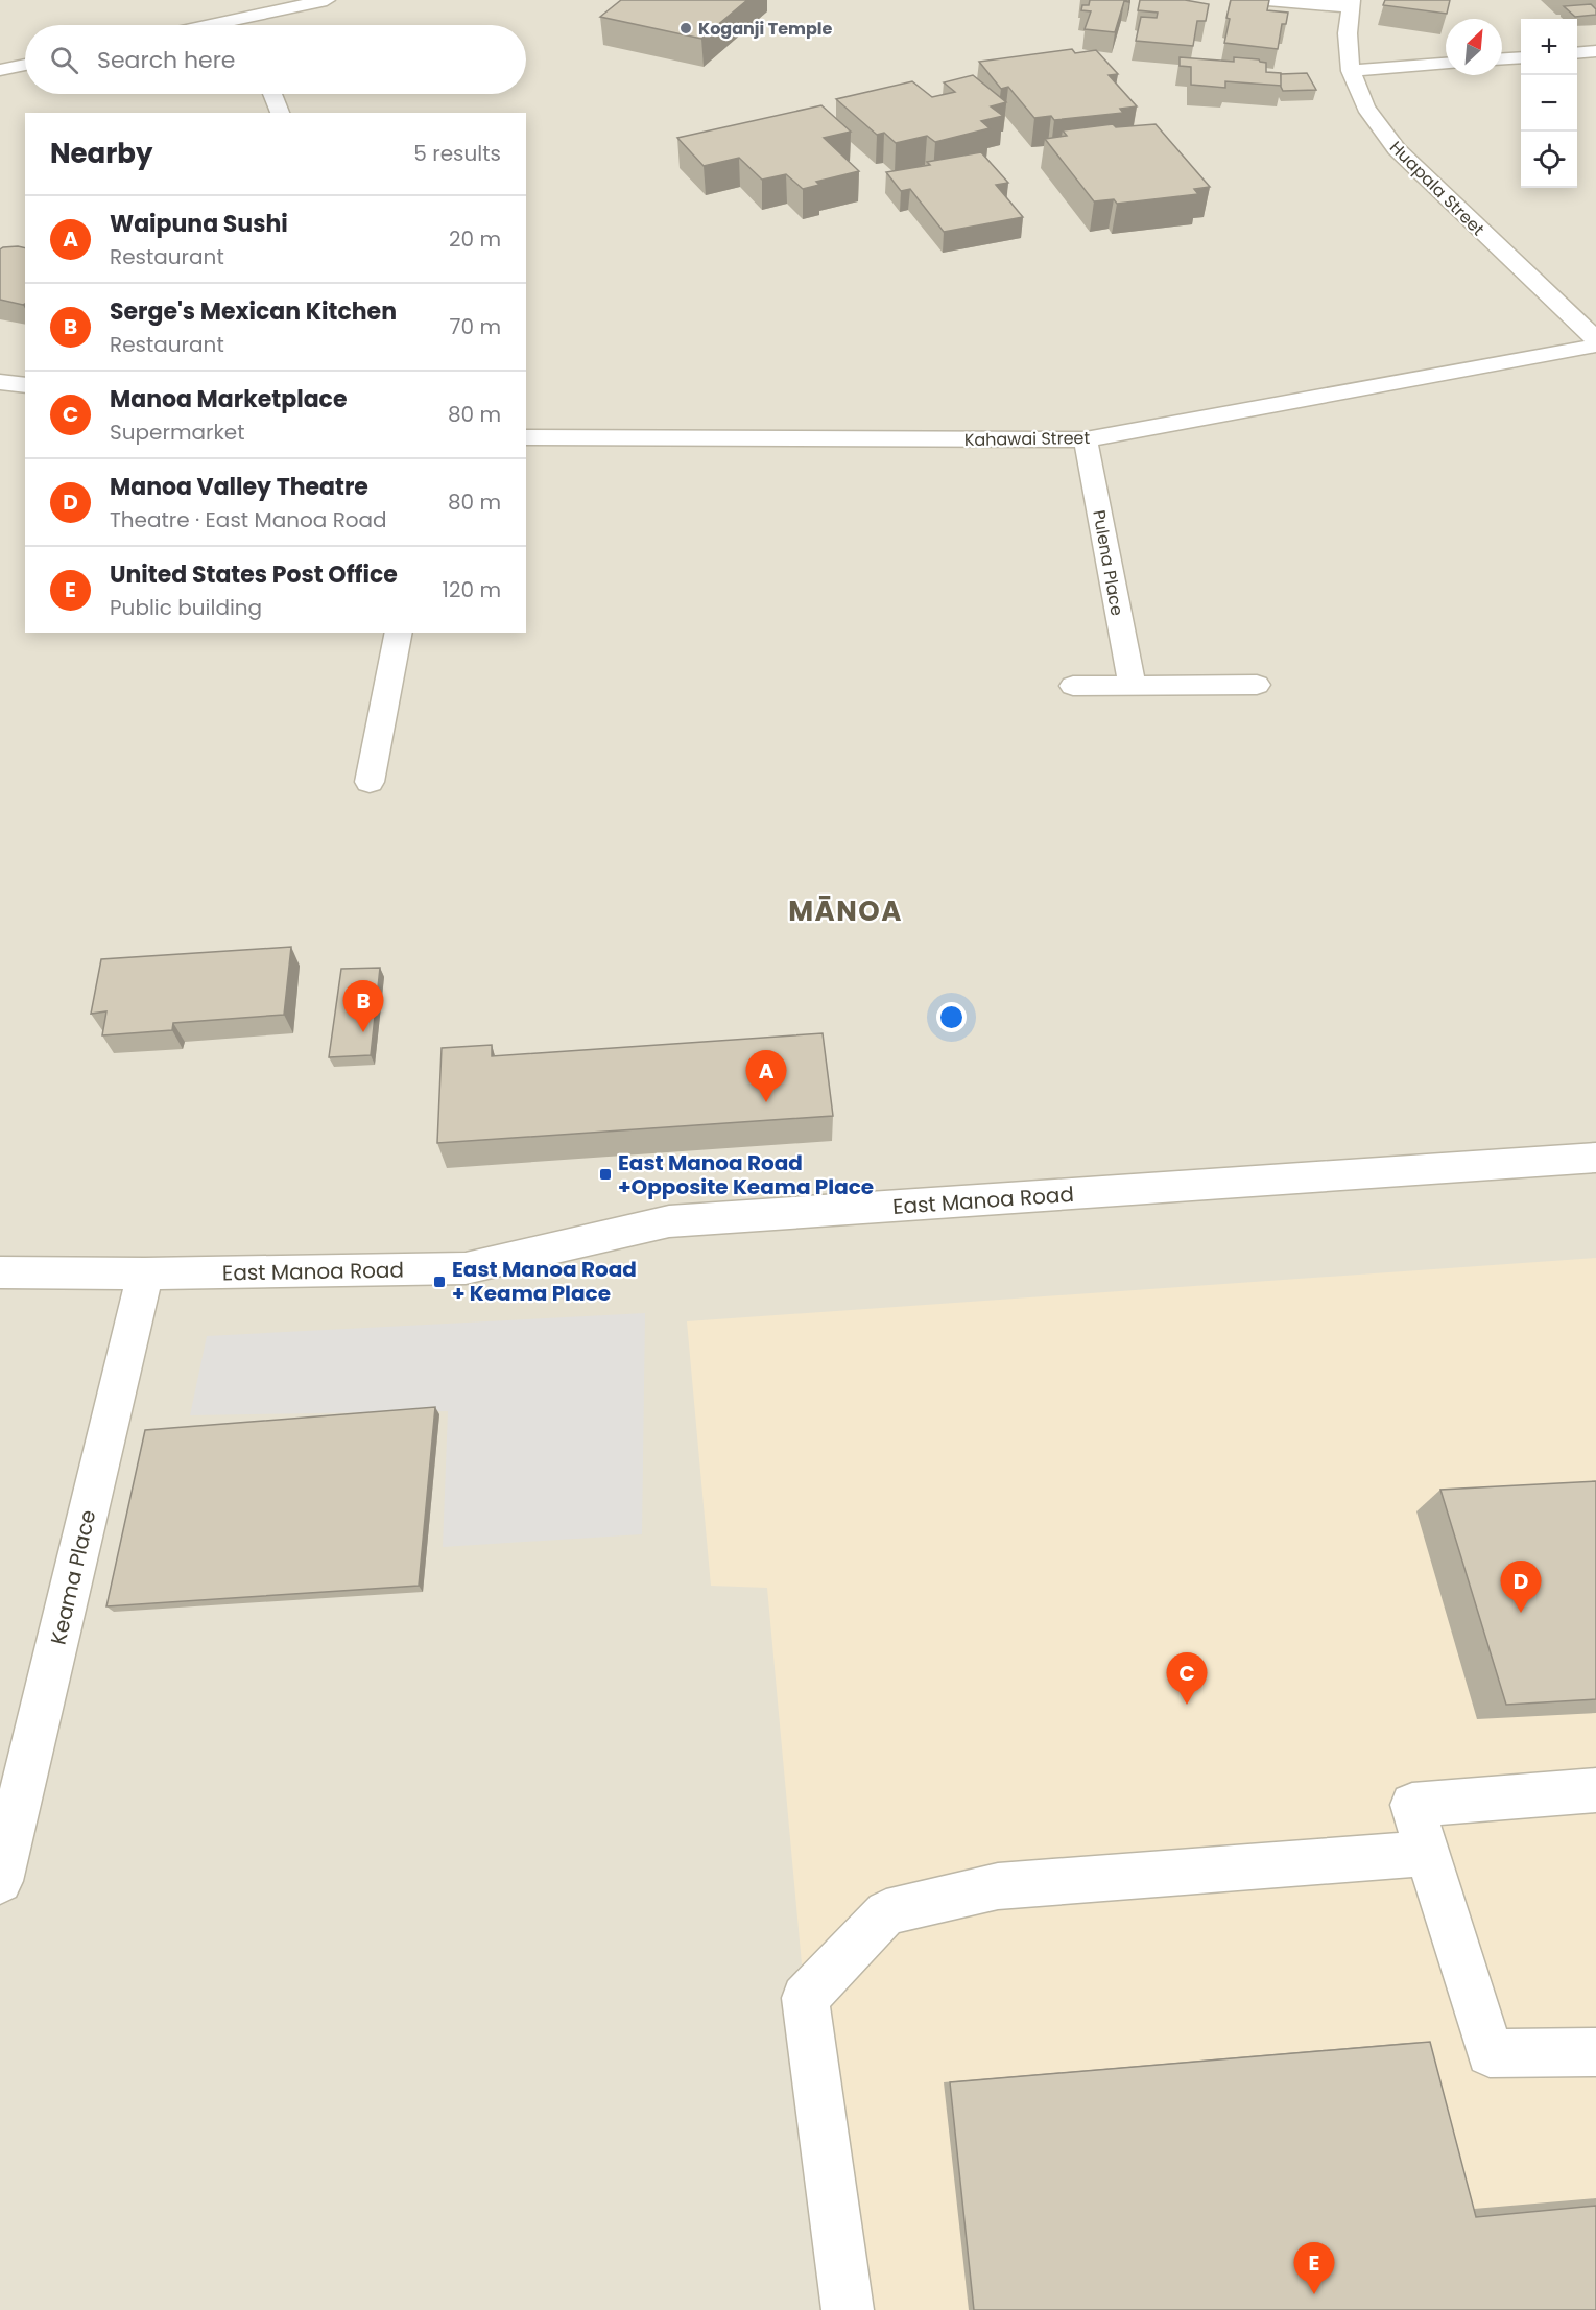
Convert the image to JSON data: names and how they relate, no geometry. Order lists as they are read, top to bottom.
{
  "streets": {
    "street": [
      "Huapala Street",
      "Kahawai Street",
      "Pulena Place",
      "East Manoa Road",
      "Keama Place"
    ]
  },
  "crossings": [
    ["Kahawai Street", "Pulena Place"],
    ["East Manoa Road", "Keama Place"]
  ],
  "districts": ["MĀNOA"],
  "places": {
    "other": ["Koganji Temple"],
    "transit": ["East Manoa Road +Opposite Keama Place", "East Manoa Road + Keama Place"]
  },
  "north": "top right",
  "page": {
    "map_buttons": ["+", "−"],
    "search": "Search here",
    "heading": ["Nearby", "5 results"],
    "list": [
      {
        "mark": "A",
        "name": "Waipuna Sushi",
        "note": "Restaurant",
        "value": "20 m"
      },
      {
        "mark": "B",
        "name": "Serge's Mexican Kitchen",
        "note": "Restaurant",
        "value": "70 m"
      },
      {
        "mark": "C",
        "name": "Manoa Marketplace",
        "note": "Supermarket",
        "value": "80 m"
      },
      {
        "mark": "D",
        "name": "Manoa Valley Theatre",
        "note": "Theatre · East Manoa Road",
        "value": "80 m"
      },
      {
        "mark": "E",
        "name": "United States Post Office",
        "note": "Public building",
        "value": "120 m"
      }
    ],
    "pins": [
      "B",
      "A",
      "D",
      "C",
      "E"
    ]
  }
}
